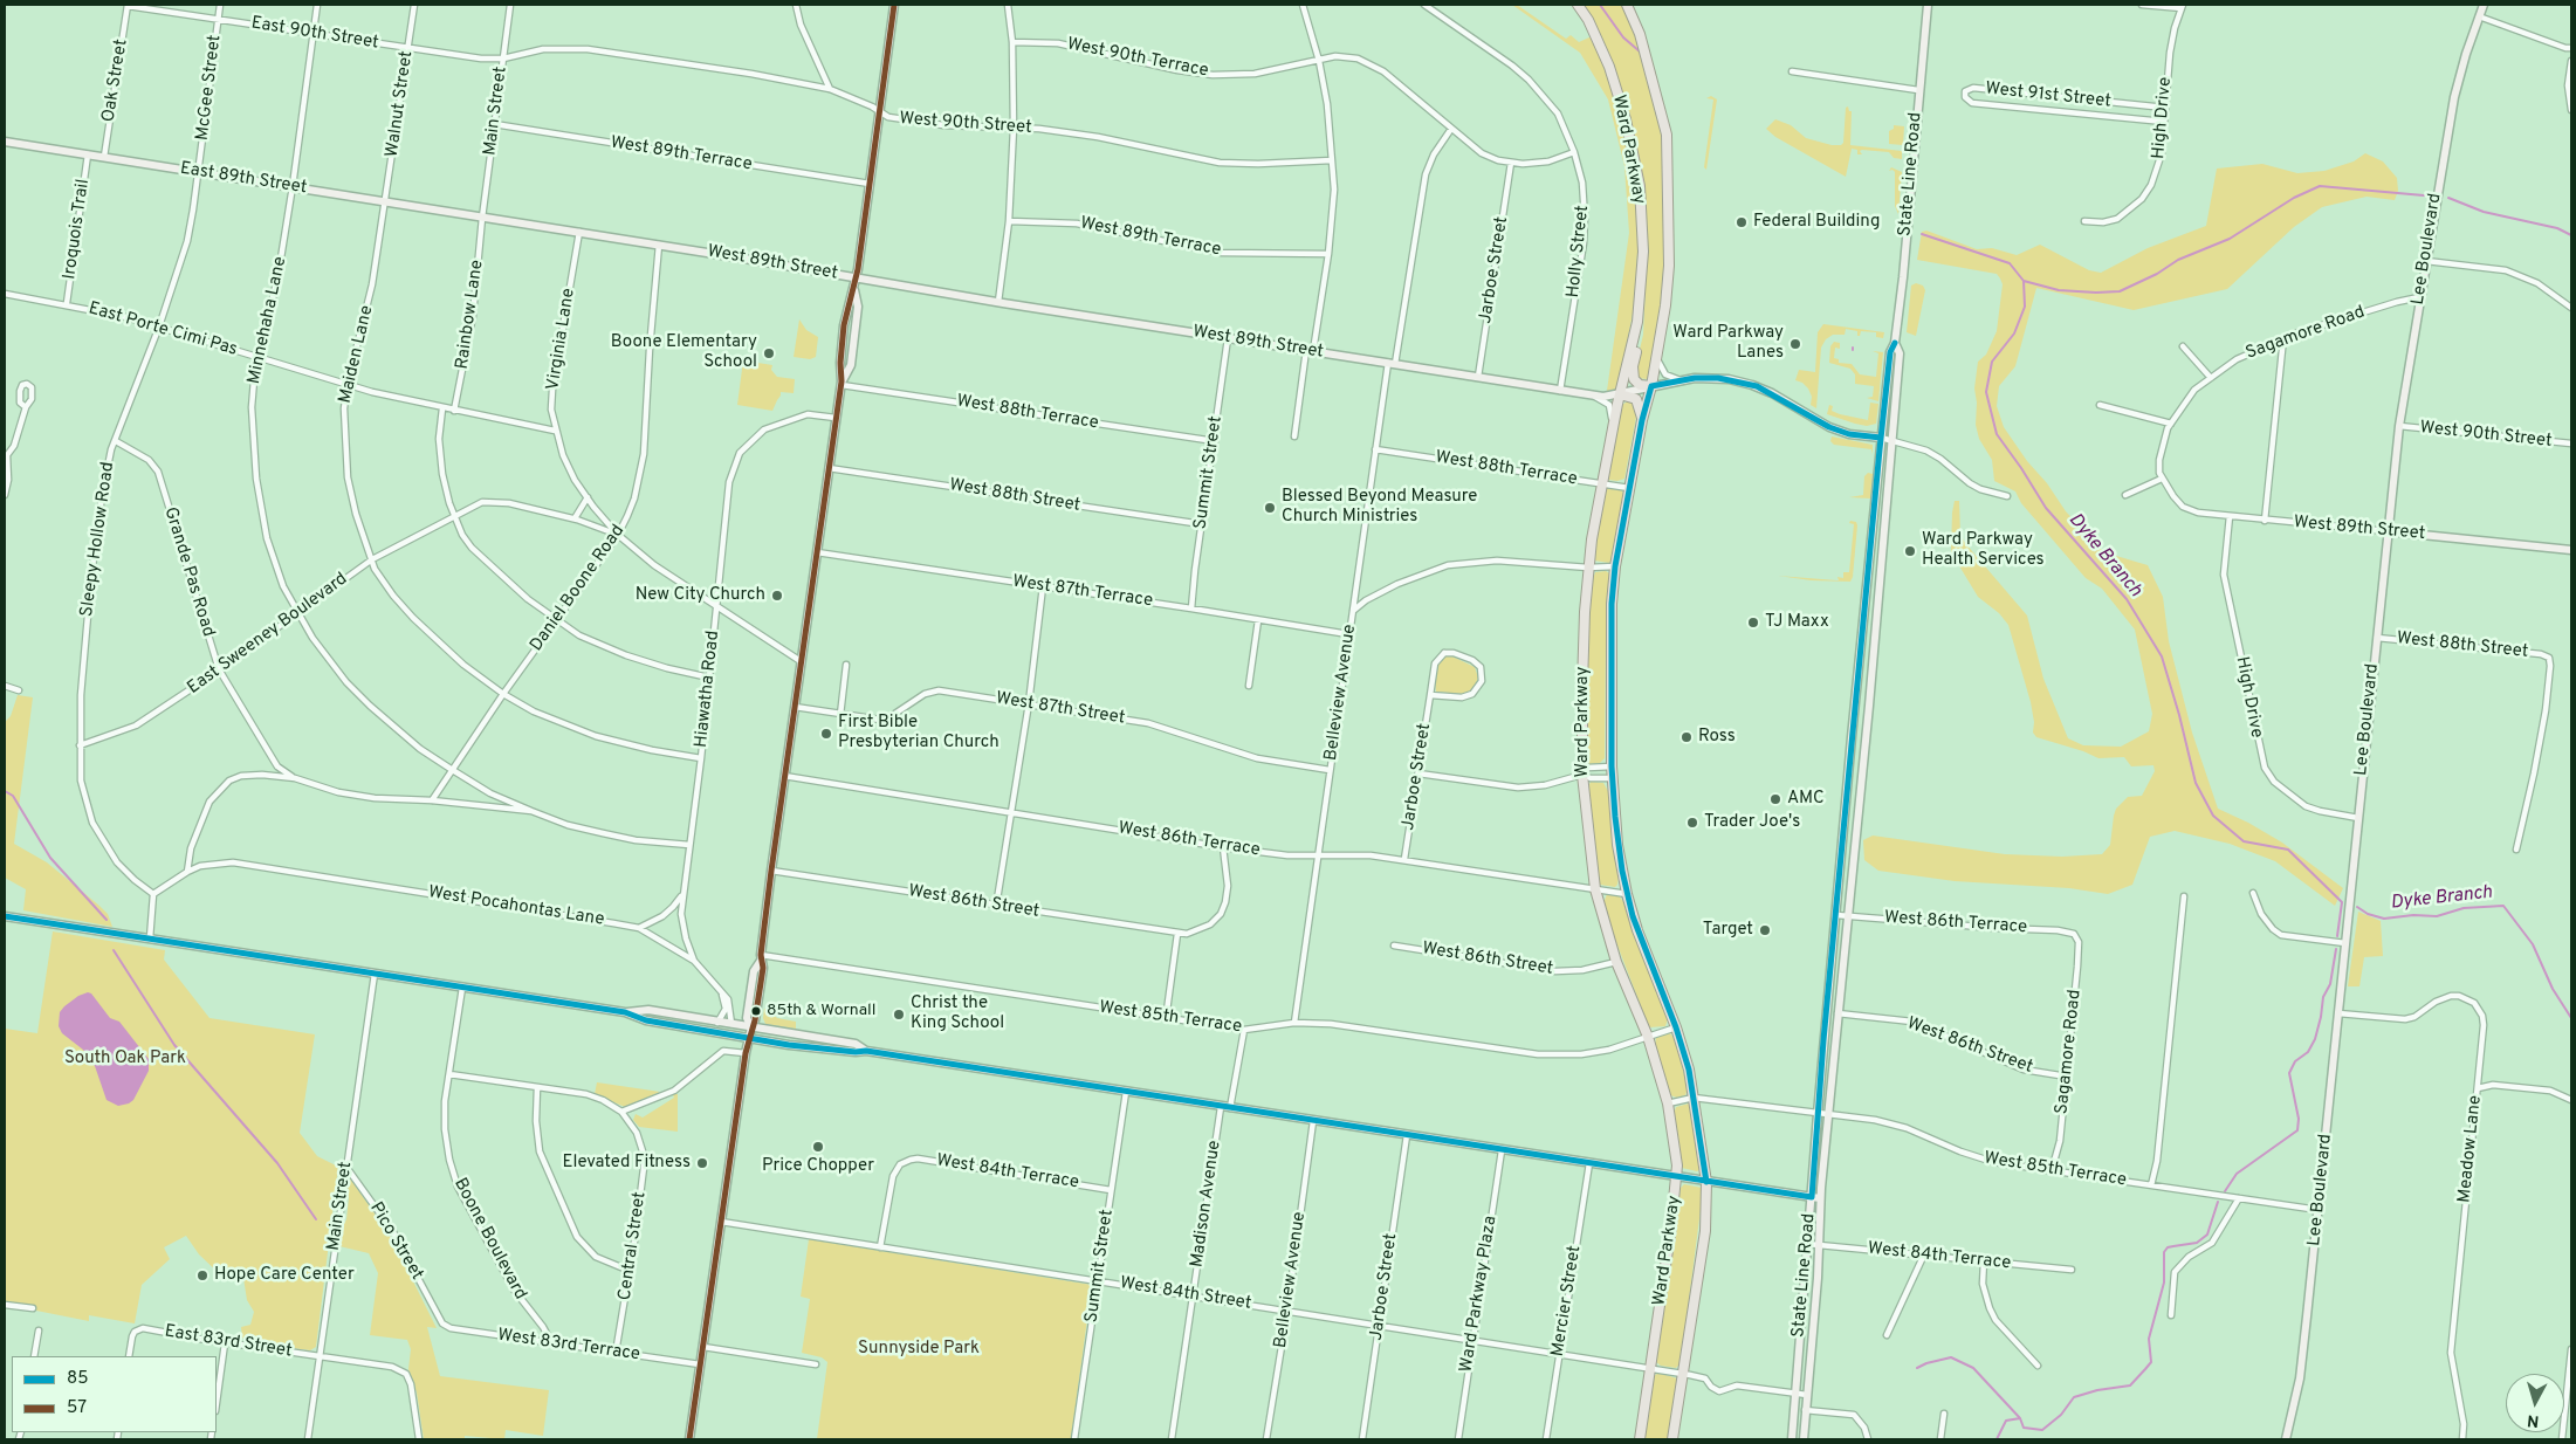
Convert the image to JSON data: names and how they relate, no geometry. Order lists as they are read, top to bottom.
{
  "streets": {
    "main road": [
      "Ward Parkway",
      "State Line Road",
      "East 89th Street",
      "Lee Boulevard",
      "West 89th Street"
    ],
    "street": [
      "East 90th Street",
      "West 90th Terrace",
      "Oak Street",
      "McGee Street",
      "West 91st Street",
      "Walnut Street",
      "Main Street",
      "High Drive",
      "West 90th Street",
      "West 89th Terrace",
      "Iroquois Trail",
      "Holly Street",
      "Jarboe Street",
      "Rainbow Lane",
      "Minnehaha Lane",
      "East Porte Cimi Pas",
      "Sagamore Road",
      "Virginia Lane",
      "Maiden Lane",
      "West 88th Terrace",
      "Summit Street",
      "West 88th Street",
      "Sleepy Hollow Road",
      "Grande Pas Road",
      "Daniel Boone Road",
      "West 87th Terrace",
      "East Sweeney Boulevard",
      "Hiawatha Road",
      "Belleview Avenue",
      "West 87th Street",
      "West 86th Terrace",
      "West 86th Street",
      "West Pocahontas Lane",
      "West 85th Terrace",
      "Meadow Lane",
      "West 84th Terrace",
      "Madison Avenue",
      "Boone Boulevard",
      "Pico Street",
      "Central Street",
      "West 84th Street",
      "Ward Parkway Plaza",
      "Mercier Street",
      "East 83rd Street",
      "West 83rd Terrace"
    ]
  },
  "crossings": [
    ["East 90th Street", "Oak Street"],
    ["East 90th Street", "McGee Street"],
    ["East 90th Street", "Walnut Street"],
    ["East 90th Street", "Main Street"],
    ["East 90th Street", "West 90th Street"],
    ["East 90th Street", "Minnehaha Lane"],
    ["West 90th Terrace", "Holly Street"],
    ["West 90th Terrace", "Jarboe Street"],
    ["West 90th Terrace", "Belleview Avenue"],
    ["Oak Street", "East 89th Street"],
    ["McGee Street", "East 89th Street"],
    ["McGee Street", "Sleepy Hollow Road"],
    ["West 91st Street", "High Drive"],
    ["Walnut Street", "East 89th Street"],
    ["Walnut Street", "Maiden Lane"],
    ["Main Street", "West 90th Street"],
    ["Main Street", "West 89th Terrace"],
    ["Main Street", "East 89th Street"],
    ["Main Street", "West 89th Street"],
    ["Main Street", "Rainbow Lane"],
    ["Main Street", "Pico Street"],
    ["Main Street", "East 83rd Street"],
    ["High Drive", "Lee Boulevard"],
    ["High Drive", "West 89th Street"],
    ["West 90th Street", "Lee Boulevard"],
    ["Ward Parkway", "West 89th Street"],
    ["Ward Parkway", "West 88th Terrace"],
    ["Ward Parkway", "West 86th Terrace"],
    ["Ward Parkway", "West 86th Street"],
    ["Ward Parkway", "West 85th Terrace"],
    ["Ward Parkway", "West 84th Street"],
    ["State Line Road", "West 89th Street"],
    ["State Line Road", "West 86th Terrace"],
    ["State Line Road", "West 86th Street"],
    ["State Line Road", "West 85th Terrace"],
    ["State Line Road", "West 84th Terrace"],
    ["East 89th Street", "Iroquois Trail"],
    ["East 89th Street", "West 89th Street"],
    ["East 89th Street", "Rainbow Lane"],
    ["East 89th Street", "Minnehaha Lane"],
    ["East 89th Street", "Maiden Lane"],
    ["East 89th Street", "Sleepy Hollow Road"],
    ["Iroquois Trail", "East Porte Cimi Pas"],
    ["Lee Boulevard", "West 89th Street"],
    ["Lee Boulevard", "Sagamore Road"],
    ["Lee Boulevard", "West 88th Street"],
    ["Lee Boulevard", "West 85th Terrace"],
    ["Lee Boulevard", "Meadow Lane"],
    ["Holly Street", "West 89th Street"],
    ["West 89th Street", "Jarboe Street"],
    ["West 89th Street", "Rainbow Lane"],
    ["West 89th Street", "Sagamore Road"],
    ["West 89th Street", "Virginia Lane"],
    ["West 89th Street", "Summit Street"],
    ["West 89th Street", "Daniel Boone Road"],
    ["West 89th Street", "Belleview Avenue"],
    ["Jarboe Street", "West 86th Terrace"],
    ["Jarboe Street", "West 84th Street"],
    ["Rainbow Lane", "East Porte Cimi Pas"],
    ["Minnehaha Lane", "East Porte Cimi Pas"],
    ["Minnehaha Lane", "Daniel Boone Road"],
    ["Minnehaha Lane", "East Sweeney Boulevard"],
    ["East Porte Cimi Pas", "Virginia Lane"],
    ["East Porte Cimi Pas", "Maiden Lane"],
    ["East Porte Cimi Pas", "Sleepy Hollow Road"],
    ["Sagamore Road", "West 86th Terrace"],
    ["Sagamore Road", "West 86th Street"],
    ["Sagamore Road", "West 85th Terrace"],
    ["Virginia Lane", "Daniel Boone Road"],
    ["Virginia Lane", "East Sweeney Boulevard"],
    ["Maiden Lane", "Daniel Boone Road"],
    ["Maiden Lane", "East Sweeney Boulevard"],
    ["Maiden Lane", "Hiawatha Road"],
    ["West 88th Terrace", "Summit Street"],
    ["West 88th Terrace", "Belleview Avenue"],
    ["Summit Street", "West 88th Street"],
    ["Summit Street", "West 87th Terrace"],
    ["Summit Street", "West 84th Terrace"],
    ["Summit Street", "West 84th Street"],
    ["Sleepy Hollow Road", "Grande Pas Road"],
    ["Sleepy Hollow Road", "East Sweeney Boulevard"],
    ["Grande Pas Road", "East Sweeney Boulevard"],
    ["Daniel Boone Road", "East Sweeney Boulevard"],
    ["West 87th Terrace", "Belleview Avenue"],
    ["Hiawatha Road", "West Pocahontas Lane"],
    ["Belleview Avenue", "West 87th Street"],
    ["Belleview Avenue", "West 86th Terrace"],
    ["Belleview Avenue", "West 85th Terrace"],
    ["Belleview Avenue", "West 84th Street"],
    ["West 84th Terrace", "West 84th Street"],
    ["Madison Avenue", "West 84th Street"],
    ["Boone Boulevard", "West 83rd Terrace"],
    ["Pico Street", "West 83rd Terrace"],
    ["Central Street", "West 83rd Terrace"],
    ["West 84th Street", "Ward Parkway Plaza"],
    ["West 84th Street", "Mercier Street"]
  ],
  "water": ["Dyke Branch"],
  "parks": ["South Oak Park", "Sunnyside Park"],
  "places": [
    "Federal Building",
    "Ward Parkway Lanes",
    "Boone Elementary School",
    "Blessed Beyond Measure Church Ministries",
    "Ward Parkway Health Services",
    "New City Church",
    "TJ Maxx",
    "First Bible Presbyterian Church",
    "Ross",
    "AMC",
    "Trader Joe's",
    "Target",
    "85th & Wornall",
    "Christ the King School",
    "Price Chopper",
    "Elevated Fitness",
    "Hope Care Center"
  ],
  "lines": ["transit line 57", "transit line 85"],
  "legend": ["85", "57"],
  "north": "bottom"
}
